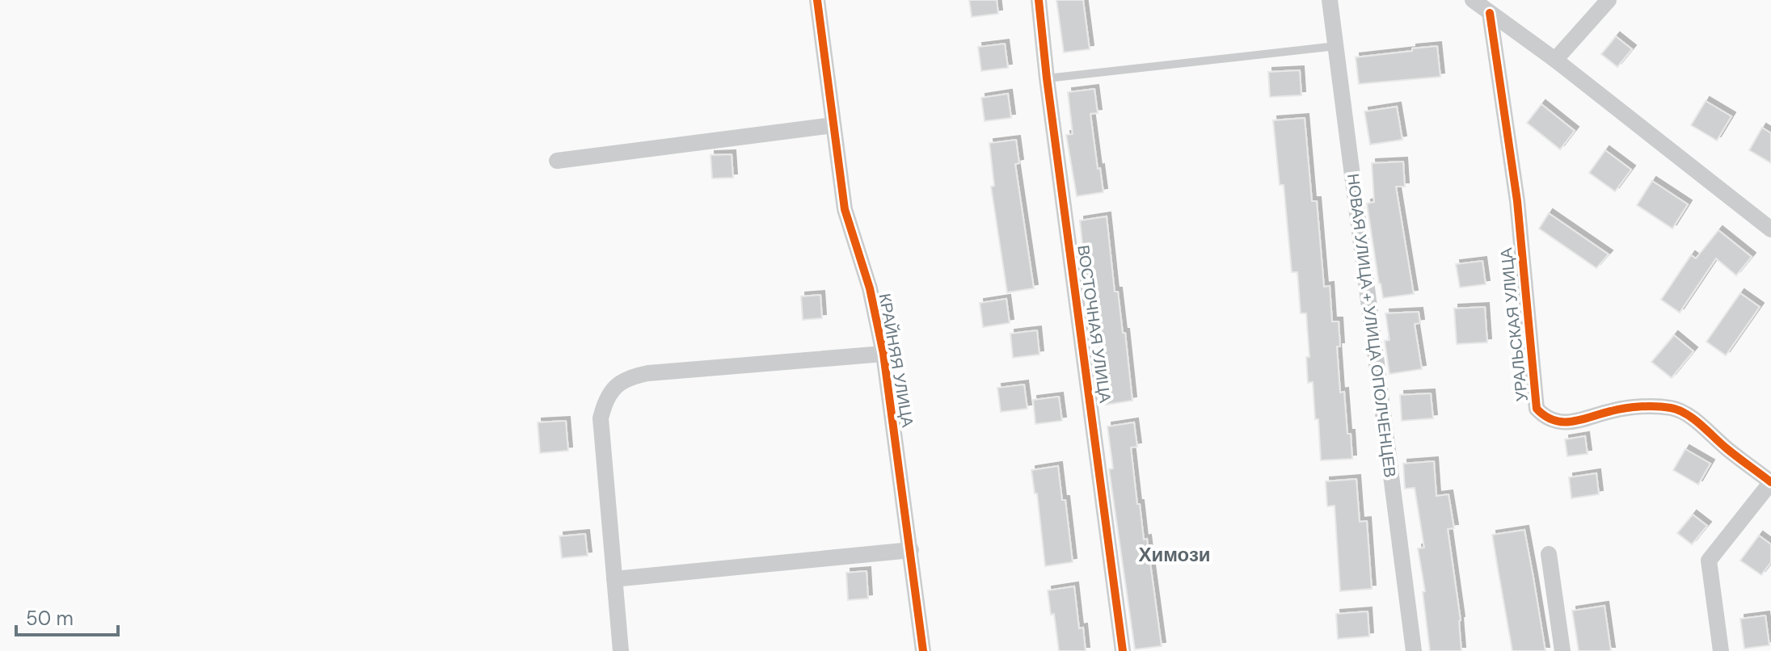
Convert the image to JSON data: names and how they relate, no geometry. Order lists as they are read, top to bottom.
{
  "streets": {
    "street": [
      "ВОСТОЧНАЯ УЛИЦА",
      "УРАЛЬСКАЯ УЛИЦА",
      "НОВАЯ УЛИЦА + УЛИЦА ОПОЛЧЕНЦЕВ",
      "КРАЙНЯЯ УЛИЦА"
    ]
  },
  "districts": ["Химози"],
  "scale_bar": "50 m"
}
